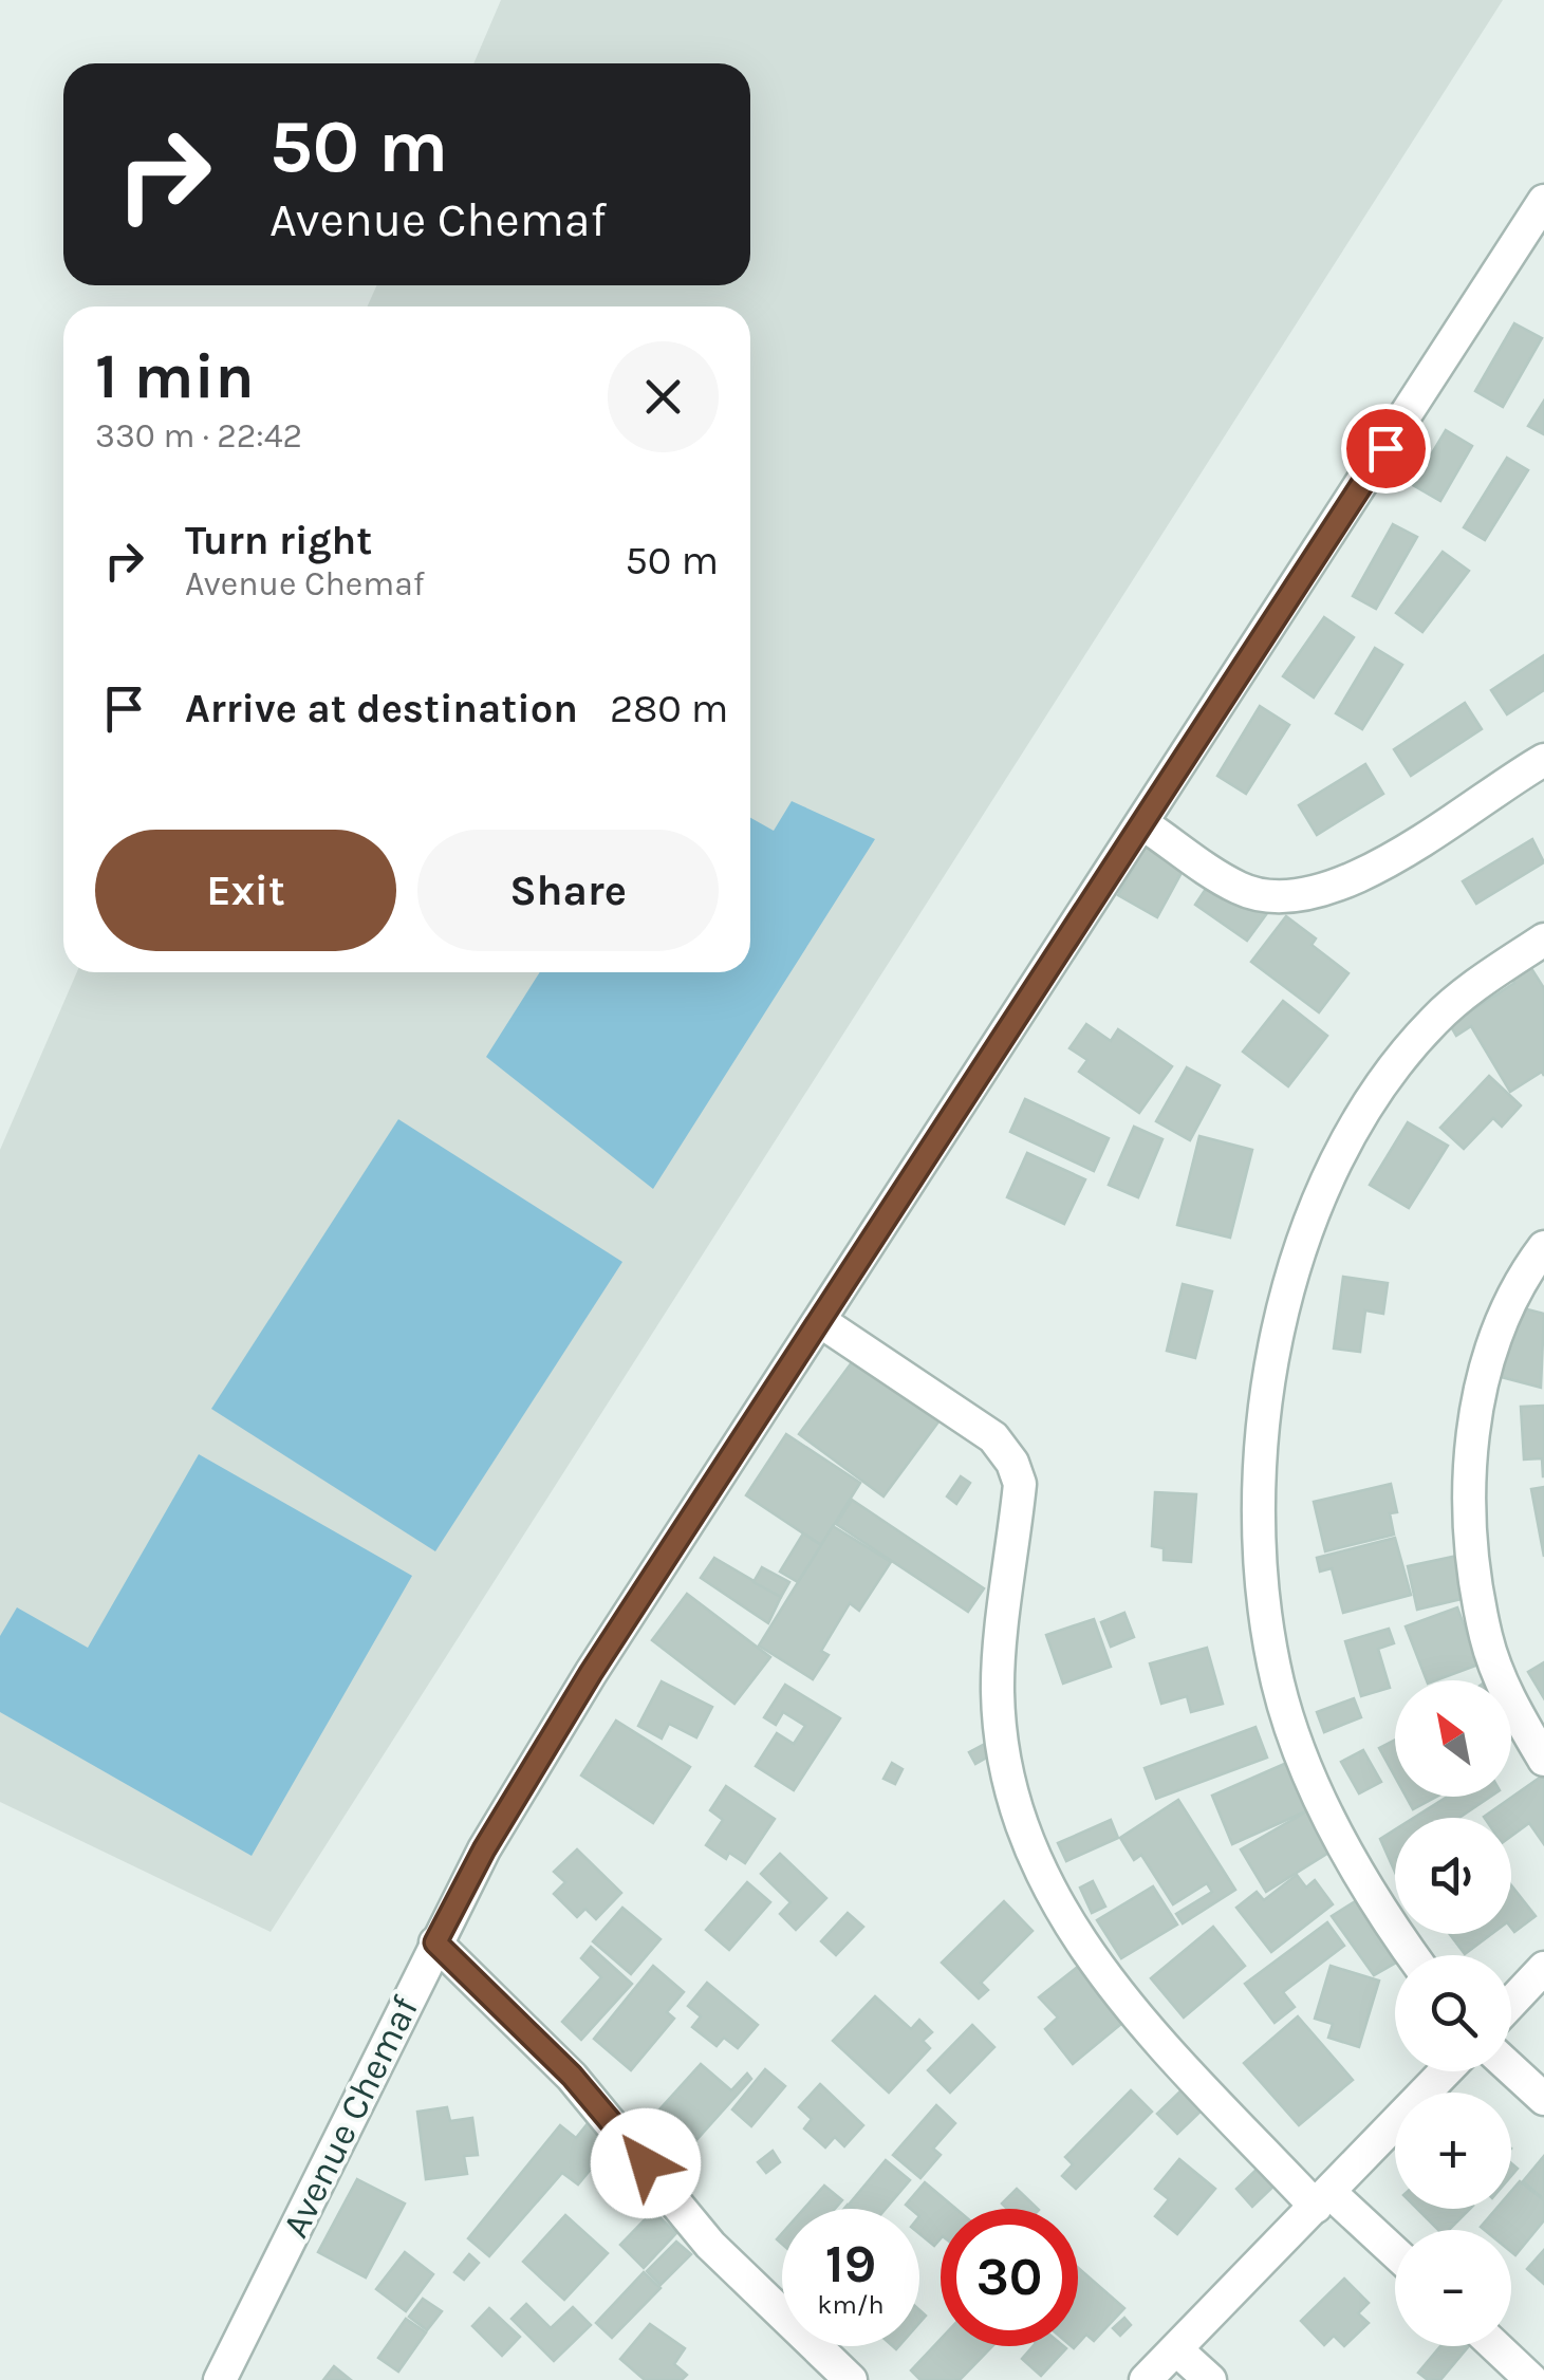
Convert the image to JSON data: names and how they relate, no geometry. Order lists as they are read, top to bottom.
{
  "streets": {
    "street": ["Avenue Chemaf"]
  },
  "north": "top left",
  "page": {
    "turn": ["50 m", "Avenue Chemaf"],
    "heading": ["1 min", "330 m · 22:42"],
    "list": [
      {
        "name": "Turn right",
        "note": "Avenue Chemaf",
        "value": "50 m"
      },
      {
        "name": "Arrive at destination",
        "value": "280 m"
      }
    ],
    "buttons": ["Exit", "Share"],
    "map_buttons": ["+", "−"],
    "speed": "19 km/h",
    "limit": "30"
  }
}
